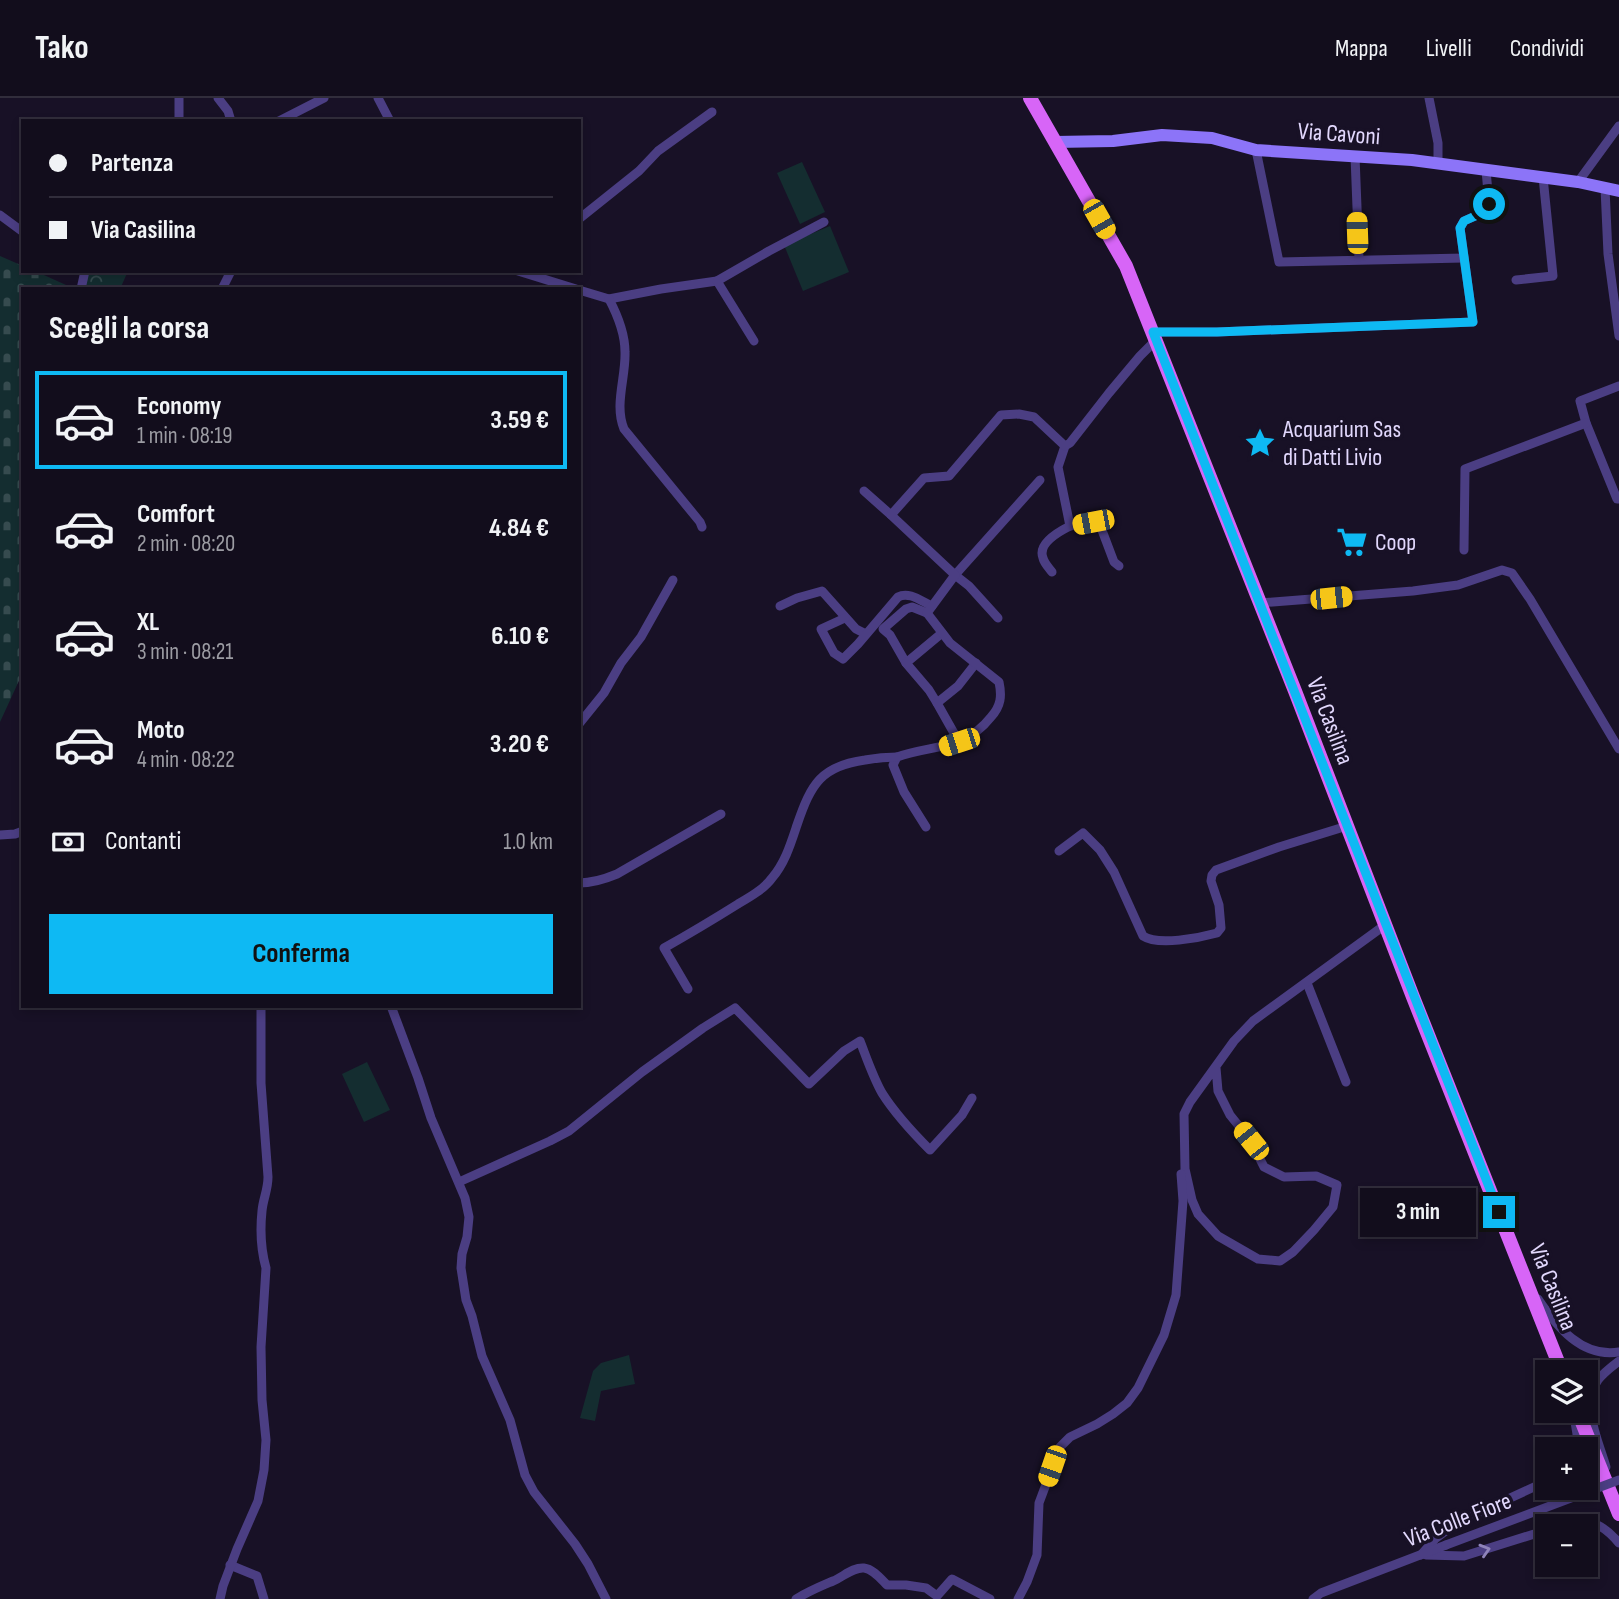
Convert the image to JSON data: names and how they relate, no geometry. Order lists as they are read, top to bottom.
{
  "streets": {
    "main road": ["Via Casilina"],
    "street": ["Via Cavoni", "Via Colle Fiore"]
  },
  "crossings": [
    ["Via Cavoni", "Via Casilina"]
  ],
  "places": {
    "place": ["Acquarium Sas di Datti Livio"],
    "supermarket": ["Coop"]
  },
  "page": {
    "header": "Tako",
    "nav": ["Mappa", "Livelli", "Condividi"],
    "banner": ["Partenza", "Via Casilina"],
    "heading": "Scegli la corsa",
    "list": [
      {
        "name": "Economy",
        "note": "1 min · 08:19",
        "value": "3.59 €"
      },
      {
        "name": "Comfort",
        "note": "2 min · 08:20",
        "value": "4.84 €"
      },
      {
        "name": "XL",
        "note": "3 min · 08:21",
        "value": "6.10 €"
      },
      {
        "name": "Moto",
        "note": "4 min · 08:22",
        "value": "3.20 €"
      }
    ],
    "pay": ["Contanti", "1.0 km"],
    "buttons": "Conferma",
    "bubble": "3 min",
    "map_buttons": ["+", "−"]
  }
}
